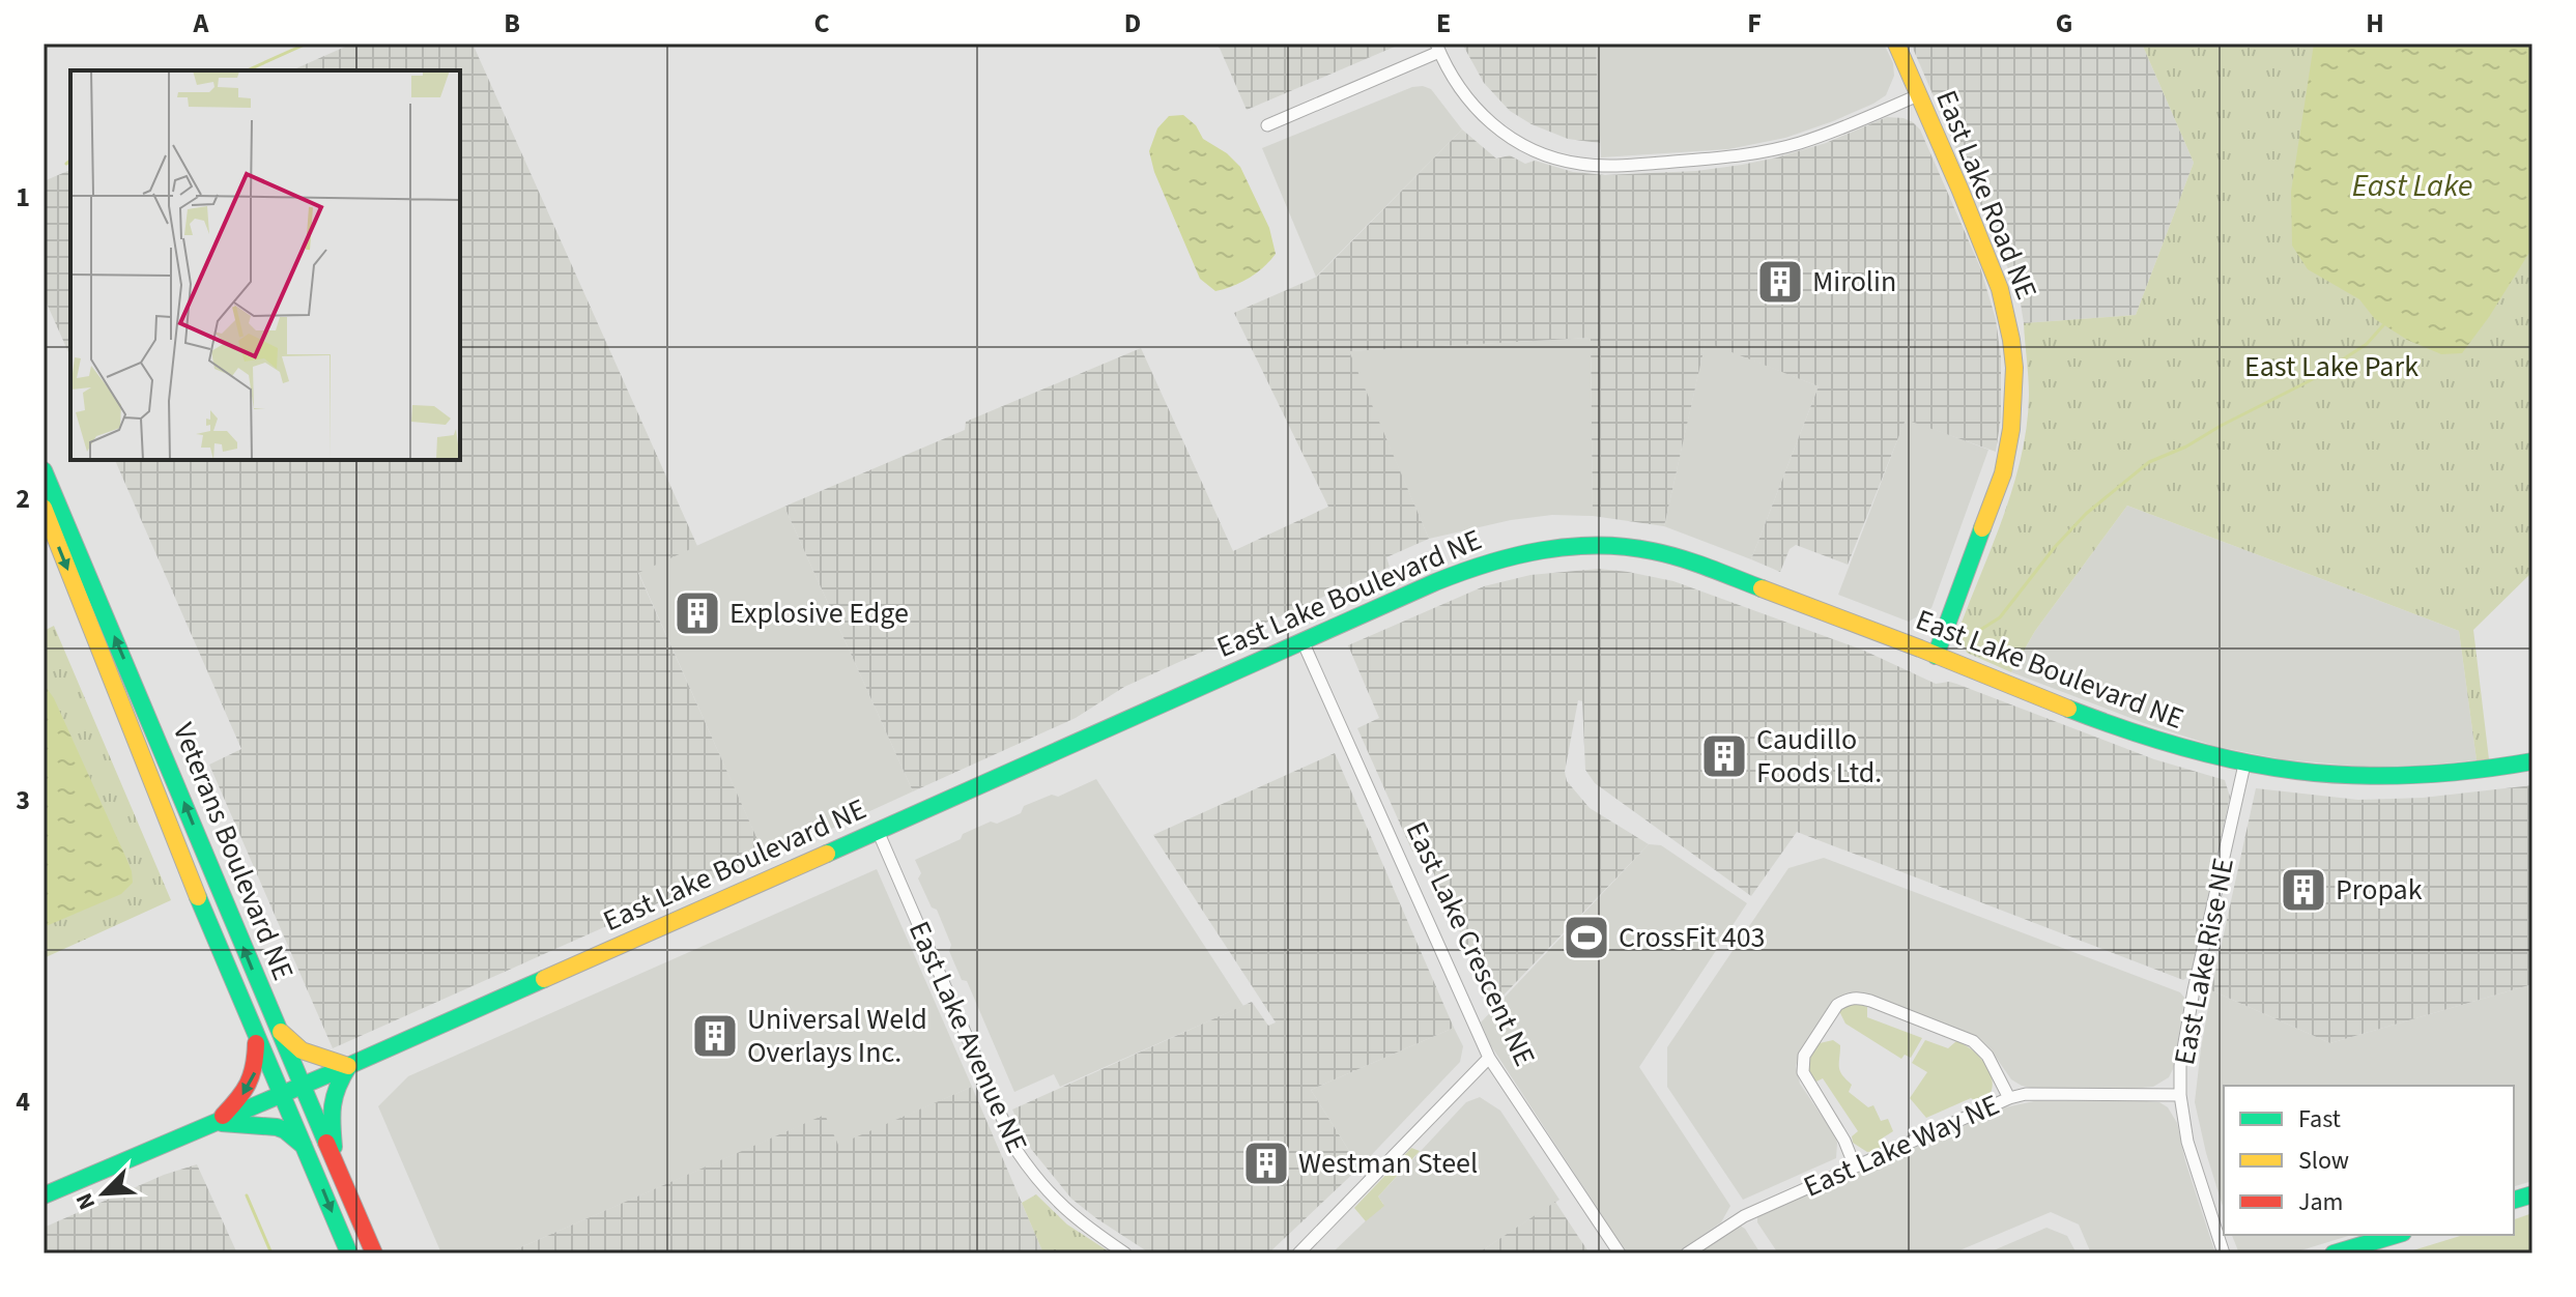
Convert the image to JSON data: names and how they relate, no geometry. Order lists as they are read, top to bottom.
{
  "streets": {
    "main road": ["East Lake Road NE", "East Lake Boulevard NE", "Veterans Boulevard NE"],
    "street": [
      "East Lake Crescent NE",
      "East Lake Rise NE",
      "East Lake Avenue NE",
      "East Lake Way NE"
    ]
  },
  "crossings": [
    ["East Lake Road NE", "East Lake Boulevard NE"],
    ["East Lake Boulevard NE", "Veterans Boulevard NE"],
    ["East Lake Boulevard NE", "East Lake Crescent NE"],
    ["East Lake Boulevard NE", "East Lake Rise NE"],
    ["East Lake Boulevard NE", "East Lake Avenue NE"],
    ["East Lake Rise NE", "East Lake Way NE"]
  ],
  "water": ["East Lake"],
  "parks": ["East Lake Park"],
  "places": {
    "building": [
      "Mirolin",
      "Explosive Edge",
      "Caudillo Foods Ltd.",
      "Propak",
      "Universal Weld Overlays Inc.",
      "Westman Steel"
    ],
    "sports": ["CrossFit 403"]
  },
  "legend": ["Fast", "Slow", "Jam"],
  "north": "bottom left",
  "grid": {
    "columns": [
      "A",
      "B",
      "C",
      "D",
      "E",
      "F",
      "G",
      "H"
    ],
    "rows": [
      "1",
      "2",
      "3",
      "4"
    ]
  }
}
